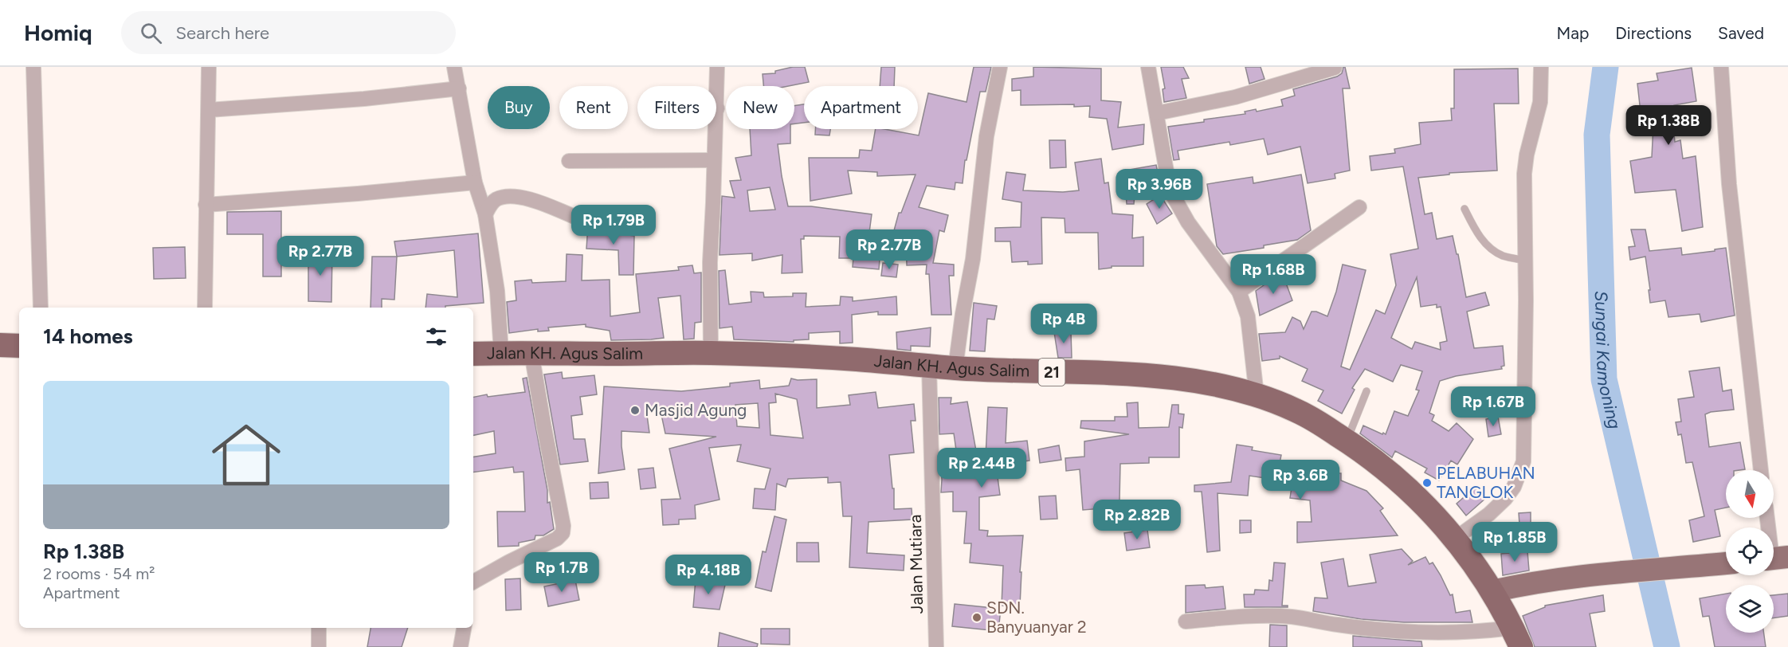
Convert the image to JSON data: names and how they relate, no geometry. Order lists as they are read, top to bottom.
{
  "streets": {
    "highway": ["Jalan KH. Agus Salim", "21"],
    "street": ["Jalan Mutiara"]
  },
  "crossings": [
    ["Jalan KH. Agus Salim", "Jalan Mutiara"]
  ],
  "water": ["Sungai Kamoning"],
  "places": ["Masjid Agung", "PELABUHAN TANGLOK", "SDN. Banyuanyar 2"],
  "north": "bottom",
  "page": {
    "header": "Homiq",
    "search": "Search here",
    "nav": ["Map", "Directions", "Saved"],
    "chip": [
      "Buy",
      "Rent",
      "Filters",
      "New",
      "Apartment"
    ],
    "price": [
      "Rp 1.38B",
      "Rp 3.96B",
      "Rp 1.79B",
      "Rp 2.77B",
      "Rp 2.77B",
      "Rp 1.68B",
      "Rp 4B",
      "Rp 1.67B",
      "Rp 2.44B",
      "Rp 3.6B",
      "Rp 2.82B",
      "Rp 1.85B",
      "Rp 1.7B",
      "Rp 4.18B"
    ],
    "heading": "14 homes",
    "list": [
      {
        "name": "Rp 1.38B",
        "note": "2 rooms · 54 m² · Apartment"
      }
    ]
  }
}
